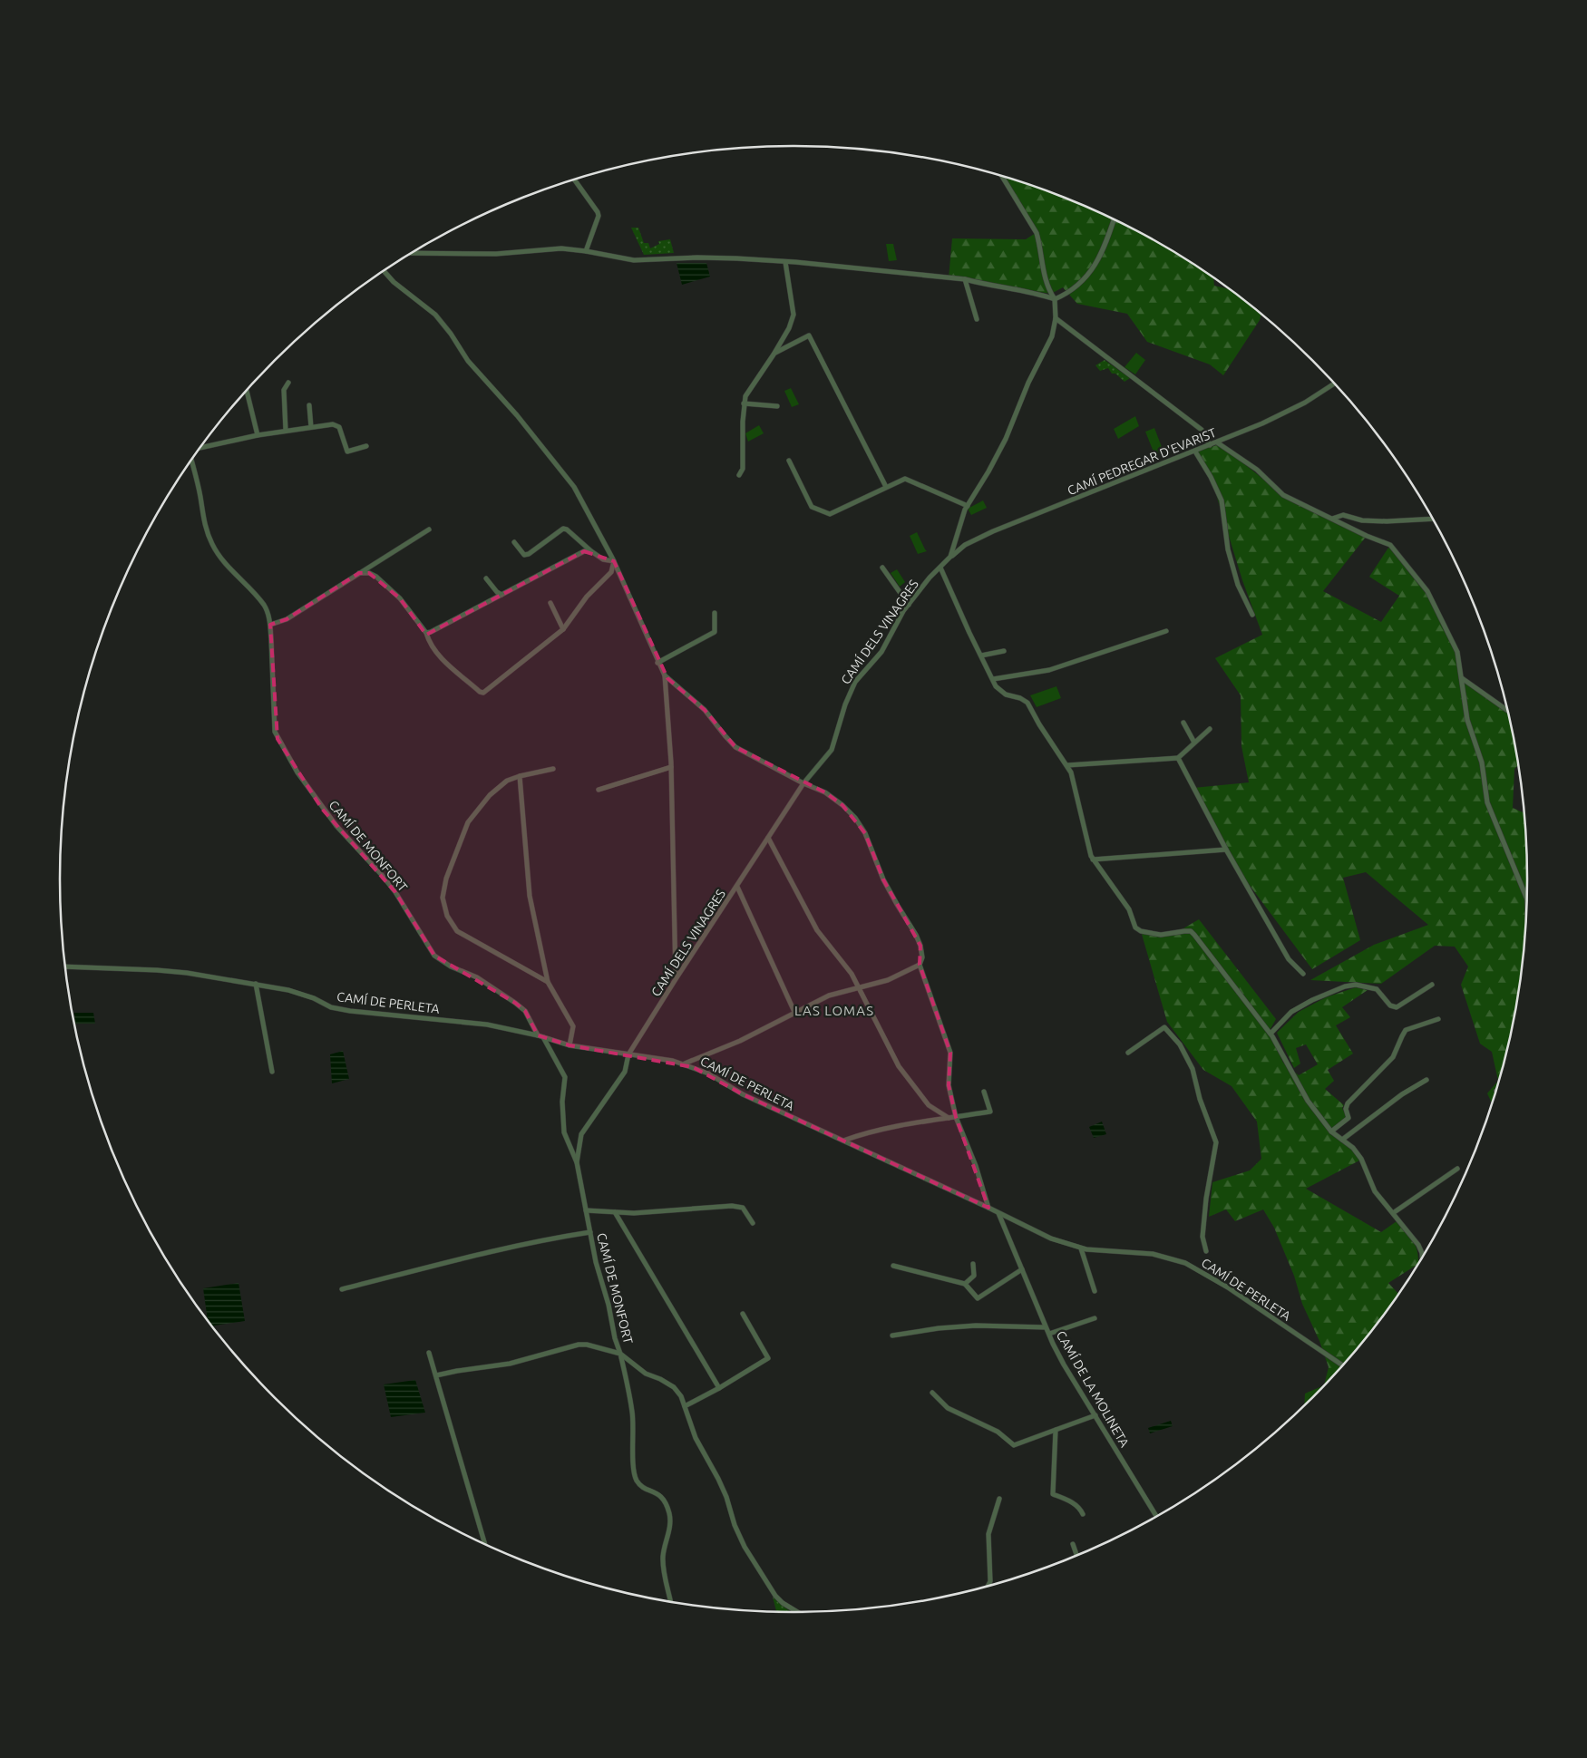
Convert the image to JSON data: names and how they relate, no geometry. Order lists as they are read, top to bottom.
{
  "streets": {
    "street": [
      "CAMÍ PEDREGAR D'EVARIST",
      "CAMÍ DELS VINAGRES",
      "CAMÍ DE MONFORT",
      "CAMÍ DE PERLETA",
      "CAMÍ DE LA MOLINETA"
    ]
  },
  "crossings": [
    ["CAMÍ PEDREGAR D'EVARIST", "CAMÍ DELS VINAGRES"],
    ["CAMÍ DELS VINAGRES", "CAMÍ DE MONFORT"],
    ["CAMÍ DELS VINAGRES", "CAMÍ DE PERLETA"],
    ["CAMÍ DE MONFORT", "CAMÍ DE PERLETA"],
    ["CAMÍ DE PERLETA", "CAMÍ DE LA MOLINETA"]
  ],
  "districts": ["LAS LOMAS"]
}
